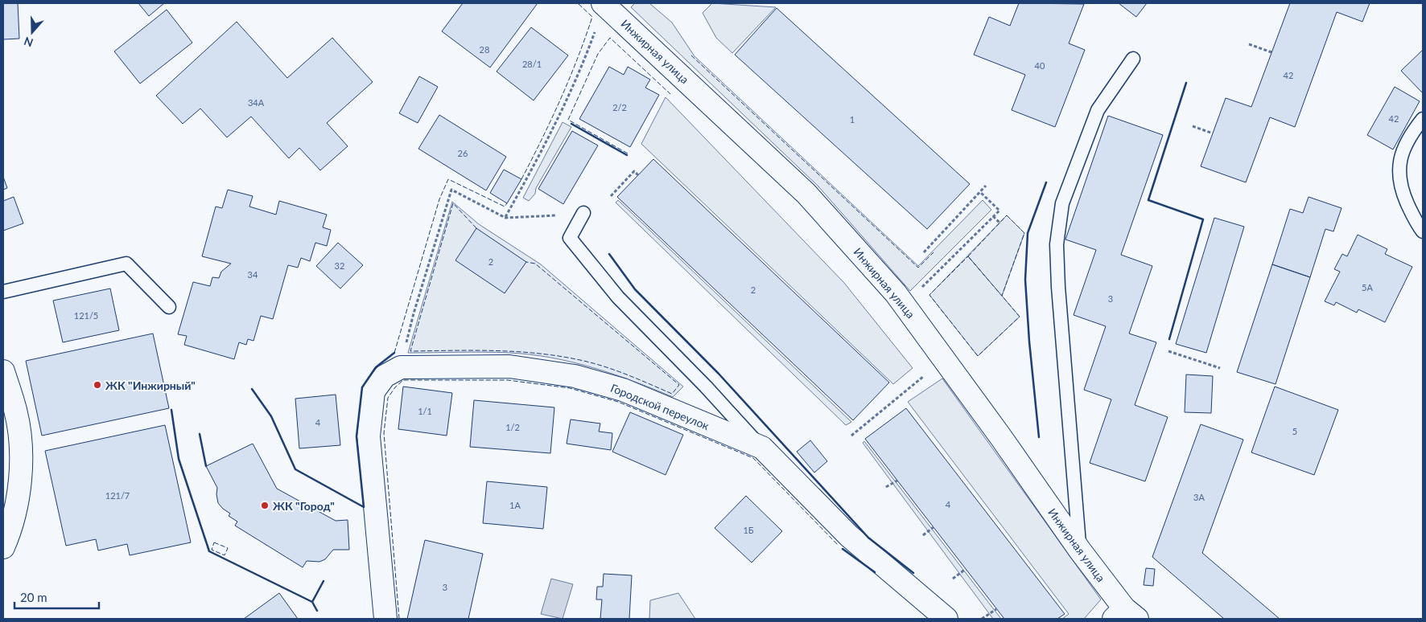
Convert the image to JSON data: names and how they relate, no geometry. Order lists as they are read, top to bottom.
{
  "streets": {
    "street": ["Инжирная улица", "Городской переулок"]
  },
  "places": ["ЖК \"Инжирный\"", "ЖК \"Город\""],
  "house_numbers": [
    "28",
    "28/1",
    "40",
    "42",
    "34А",
    "2/2",
    "42",
    "1",
    "26",
    "2",
    "32",
    "34",
    "5А",
    "2",
    "3",
    "121/5",
    "1/1",
    "4",
    "1/2",
    "5",
    "121/7",
    "3А",
    "4",
    "1А",
    "1Б",
    "3"
  ],
  "scale_bar": "20 m",
  "north": "bottom"
}
